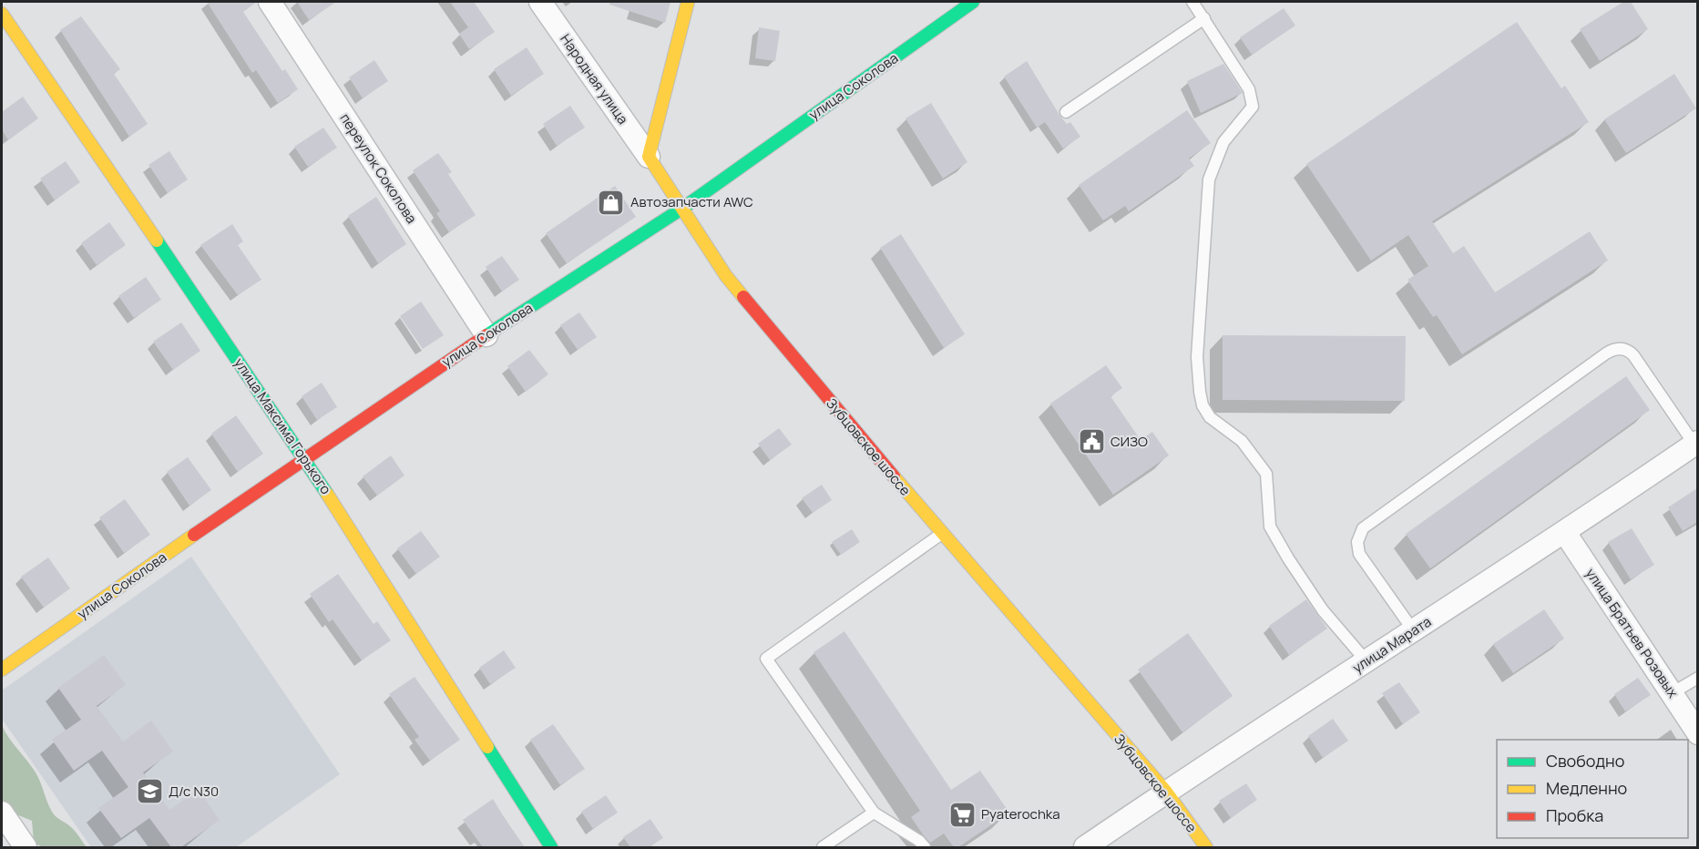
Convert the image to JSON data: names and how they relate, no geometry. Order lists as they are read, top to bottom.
{
  "streets": {
    "street": [
      "Народная улица",
      "улица Соколова",
      "переулок Соколова",
      "улица Максима Горького",
      "Зубцовское шоссе",
      "улица Братьев Розовых",
      "улица Марата"
    ]
  },
  "crossings": [
    ["Народная улица", "Зубцовское шоссе"],
    ["улица Соколова", "переулок Соколова"],
    ["улица Соколова", "улица Максима Горького"],
    ["улица Соколова", "Зубцовское шоссе"],
    ["Зубцовское шоссе", "улица Марата"],
    ["улица Братьев Розовых", "улица Марата"]
  ],
  "places": {
    "shop": ["Автозапчасти AWC"],
    "public building": ["СИЗО"],
    "school or university": ["Д/с N30"],
    "supermarket": ["Pyaterochka"]
  },
  "legend": ["Свободно", "Медленно", "Пробка"]
}
